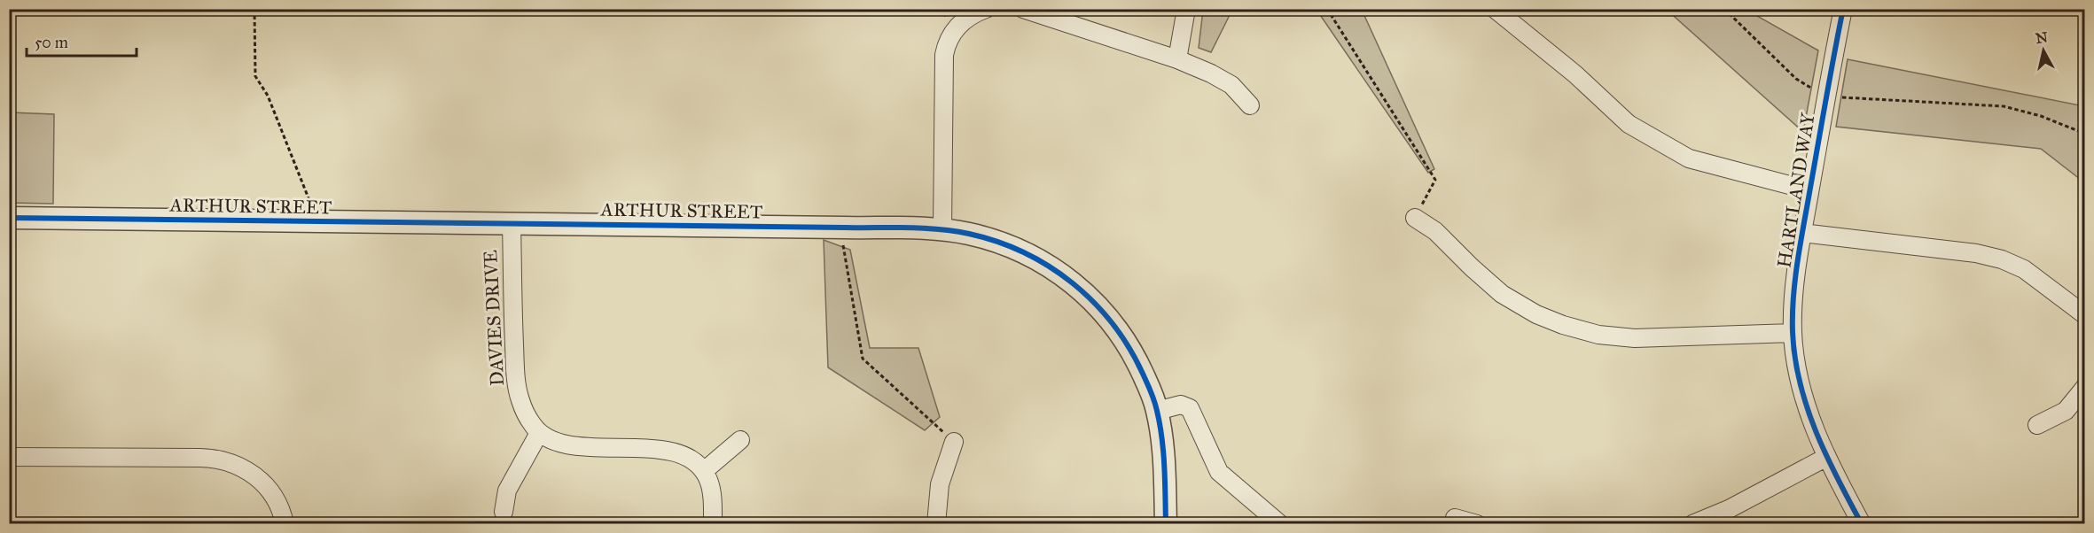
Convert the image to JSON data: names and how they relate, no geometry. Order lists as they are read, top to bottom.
{
  "streets": {
    "street": ["HARTLAND WAY", "ARTHUR STREET", "DAVIES DRIVE"]
  },
  "crossings": [
    ["ARTHUR STREET", "DAVIES DRIVE"]
  ],
  "scale_bar": "50 m",
  "north": "top"
}
